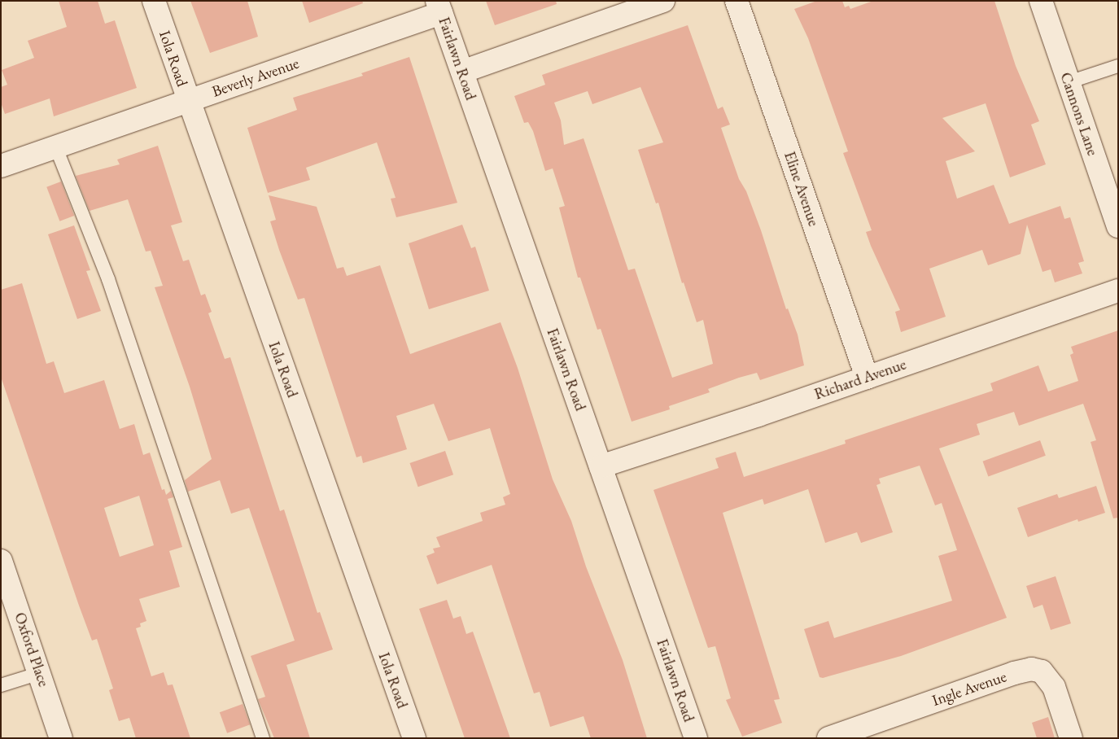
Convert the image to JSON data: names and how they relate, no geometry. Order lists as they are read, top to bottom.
{
  "streets": {
    "street": [
      "Iola Road",
      "Fairlawn Road",
      "Beverly Avenue",
      "Cannons Lane",
      "Eline Avenue",
      "Richard Avenue",
      "Oxford Place",
      "Ingle Avenue"
    ]
  },
  "crossings": [
    ["Iola Road", "Beverly Avenue"],
    ["Fairlawn Road", "Beverly Avenue"],
    ["Fairlawn Road", "Richard Avenue"],
    ["Eline Avenue", "Richard Avenue"]
  ]
}
